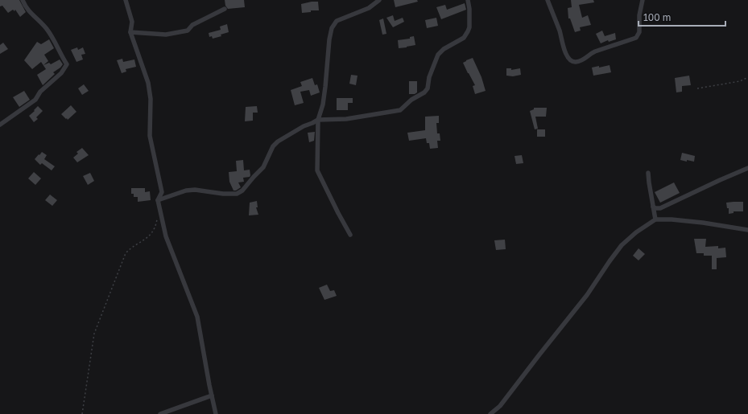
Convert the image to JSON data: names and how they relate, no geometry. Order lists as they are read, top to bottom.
{
  "scale_bar": "100 m"
}
